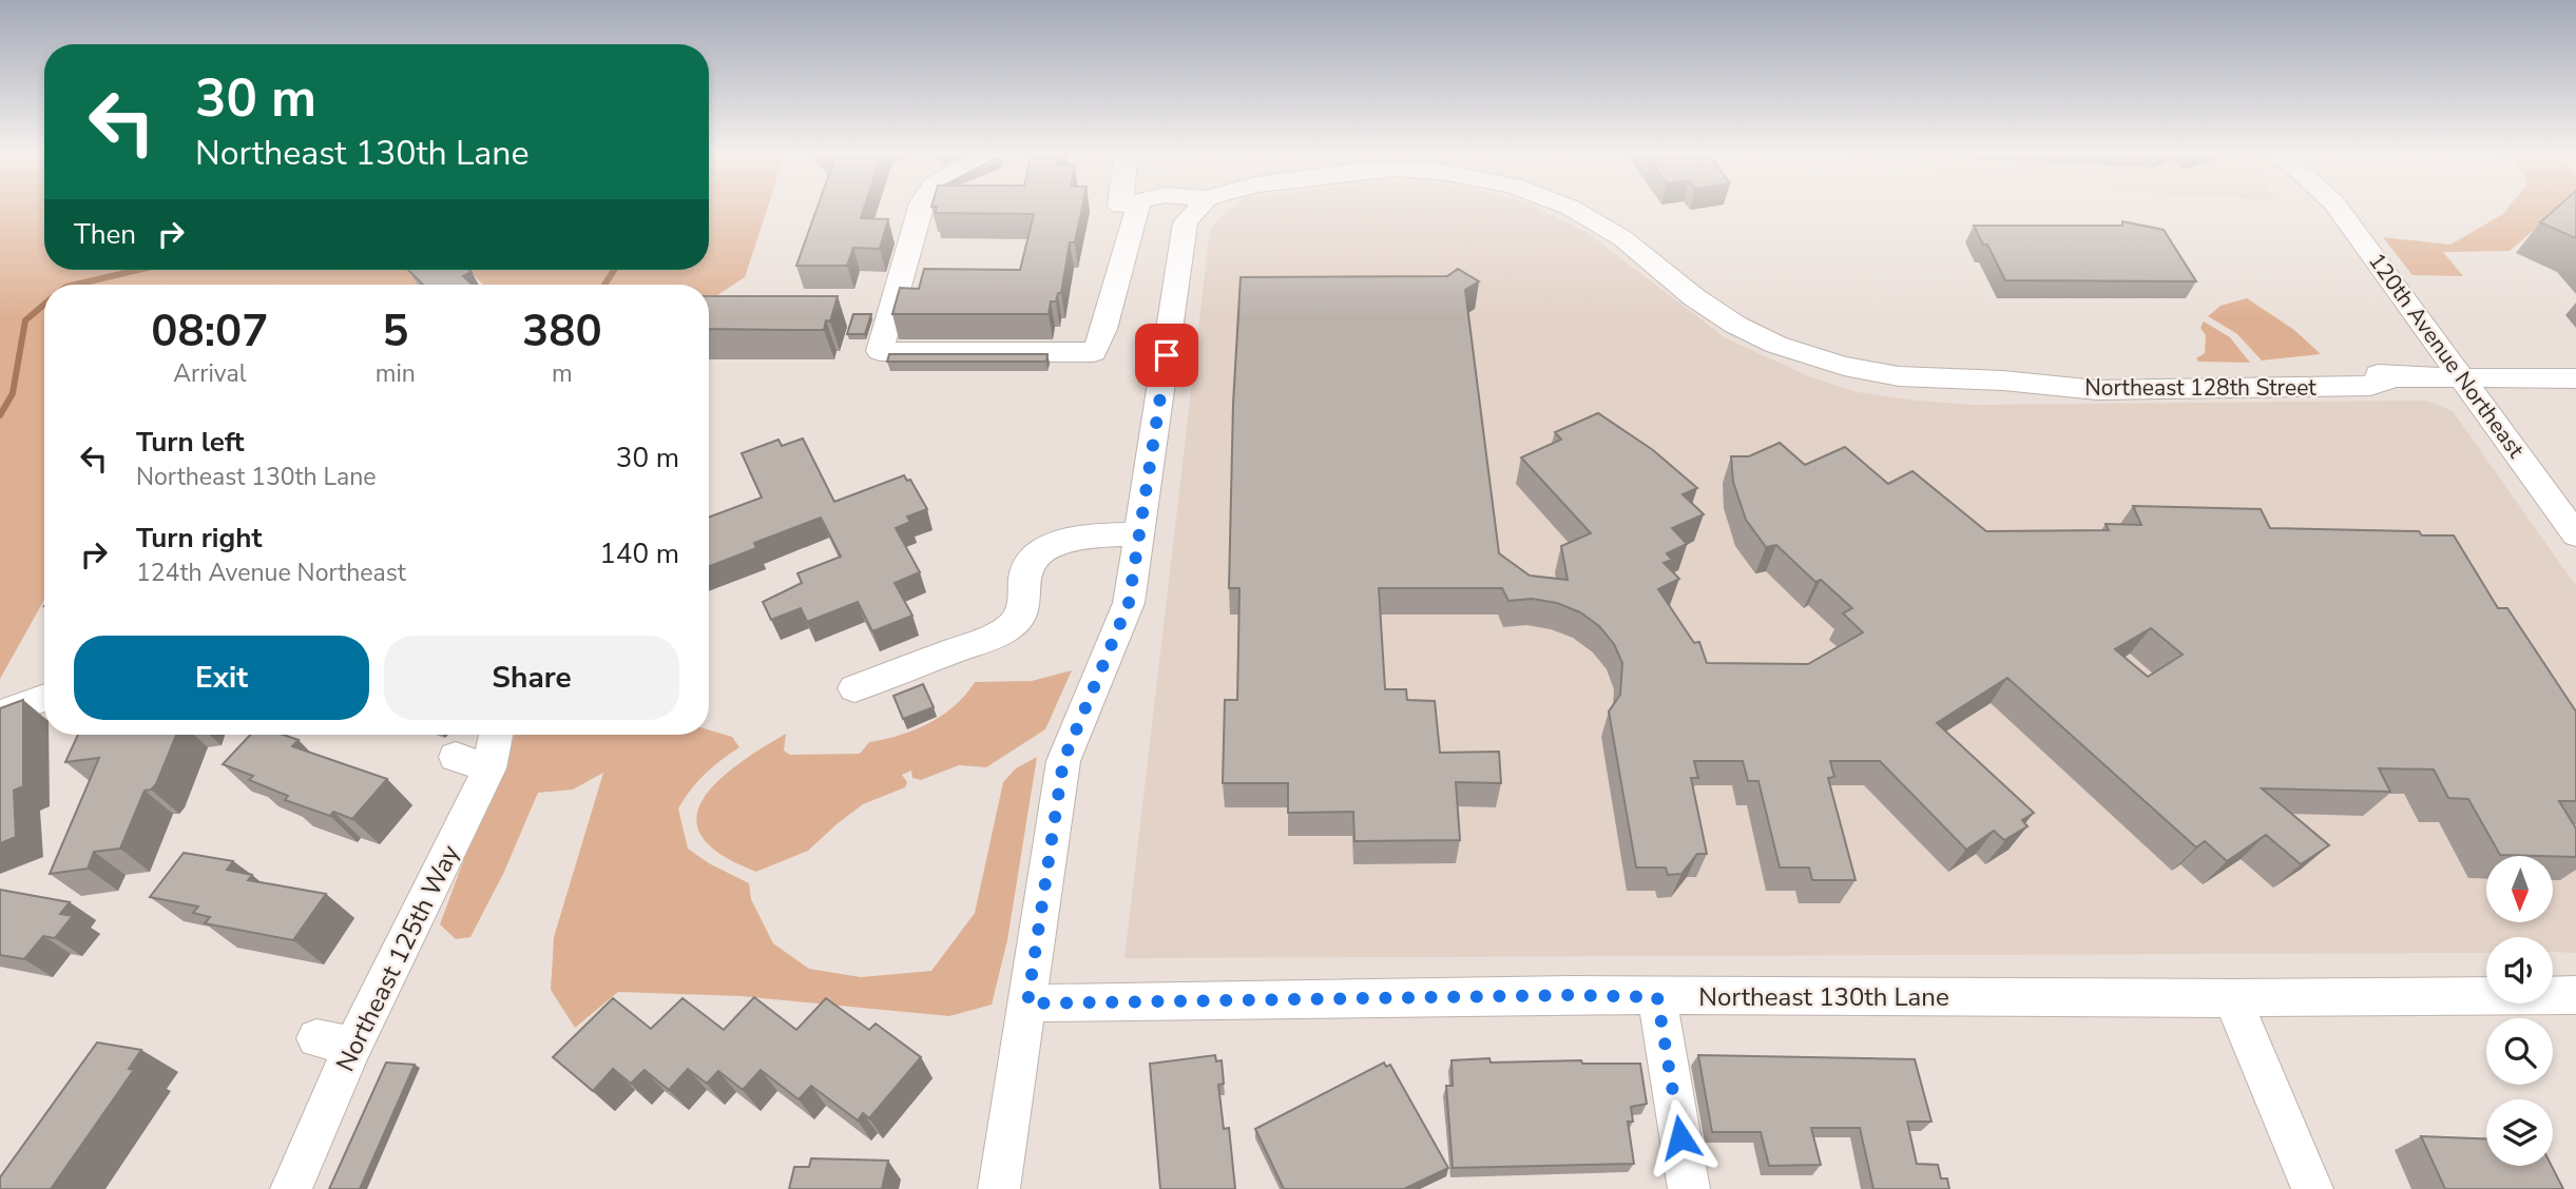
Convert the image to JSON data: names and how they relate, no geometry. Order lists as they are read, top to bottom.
{
  "streets": {
    "street": [
      "120th Avenue Northeast",
      "Northeast 128th Street",
      "Northeast 125th Way",
      "Northeast 130th Lane"
    ]
  },
  "crossings": [
    ["120th Avenue Northeast", "Northeast 128th Street"]
  ],
  "north": "bottom",
  "page": {
    "turn": ["30 m", "Northeast 130th Lane"],
    "then": "Then",
    "eta": [
      "08:07",
      "Arrival",
      "5",
      "min",
      "380",
      "m"
    ],
    "list": [
      {
        "name": "Turn left",
        "note": "Northeast 130th Lane",
        "value": "30 m"
      },
      {
        "name": "Turn right",
        "note": "124th Avenue Northeast",
        "value": "140 m"
      }
    ],
    "buttons": ["Exit", "Share"]
  }
}
